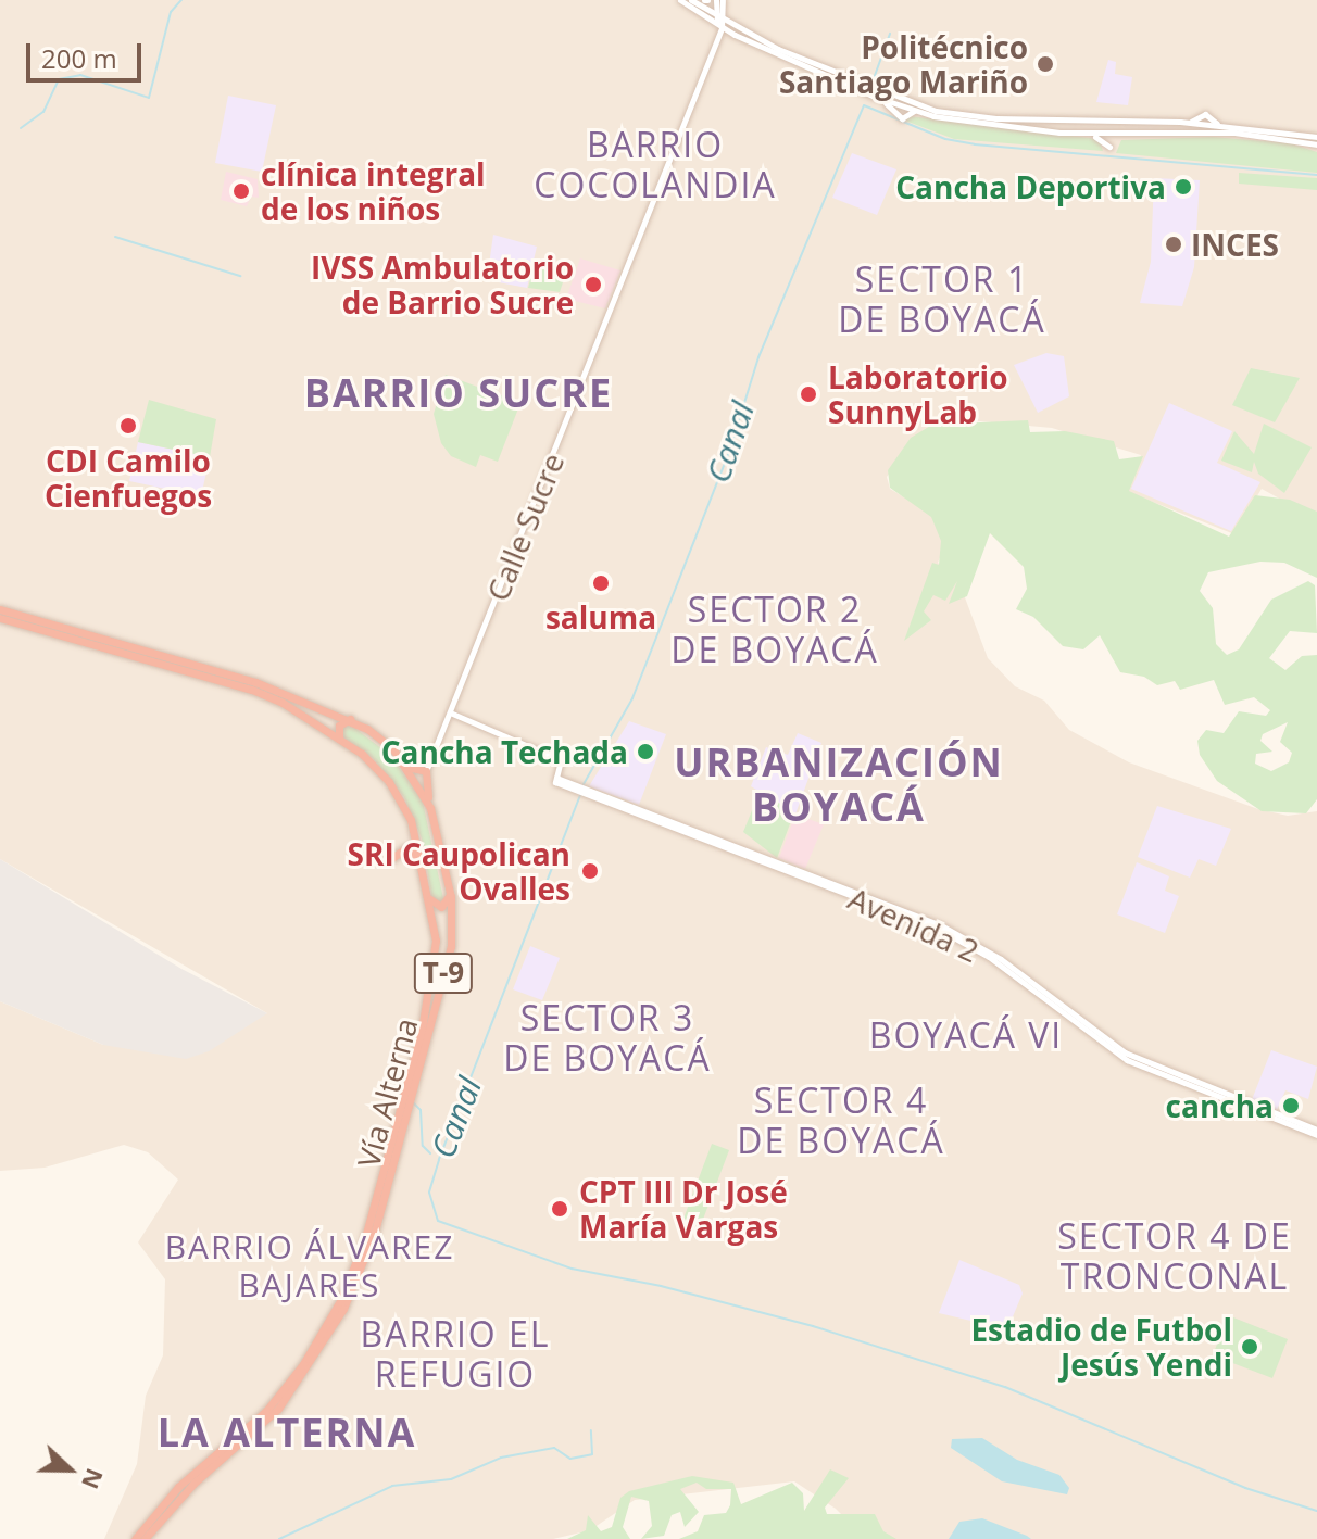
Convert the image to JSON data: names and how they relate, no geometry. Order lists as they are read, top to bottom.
{
  "streets": {
    "highway": ["T-9", "Vía Alterna"],
    "street": ["Calle Sucre", "Avenida 2"]
  },
  "crossings": [
    ["Calle Sucre", "Avenida 2"],
    ["T-9", "Vía Alterna"]
  ],
  "districts": [
    "BARRIO COCOLANDIA",
    "SECTOR 1 DE BOYACÁ",
    "BARRIO SUCRE",
    "SECTOR 2 DE BOYACÁ",
    "URBANIZACIÓN BOYACÁ",
    "SECTOR 3 DE BOYACÁ",
    "BOYACÁ VI",
    "SECTOR 4 DE BOYACÁ",
    "SECTOR 4 DE TRONCONAL",
    "BARRIO ÁLVAREZ BAJARES",
    "BARRIO EL REFUGIO",
    "LA ALTERNA"
  ],
  "water": ["Canal"],
  "places": [
    "Politécnico Santiago Mariño",
    "Cancha Deportiva",
    "clínica integral de los niños",
    "INCES",
    "IVSS Ambulatorio de Barrio Sucre",
    "Laboratorio SunnyLab",
    "CDI Camilo Cienfuegos",
    "saluma",
    "Cancha Techada",
    "SRI Caupolican Ovalles",
    "cancha",
    "CPT III Dr José María Vargas",
    "Estadio de Futbol Jesús Yendi"
  ],
  "scale_bar": "200 m",
  "north": "right"
}
